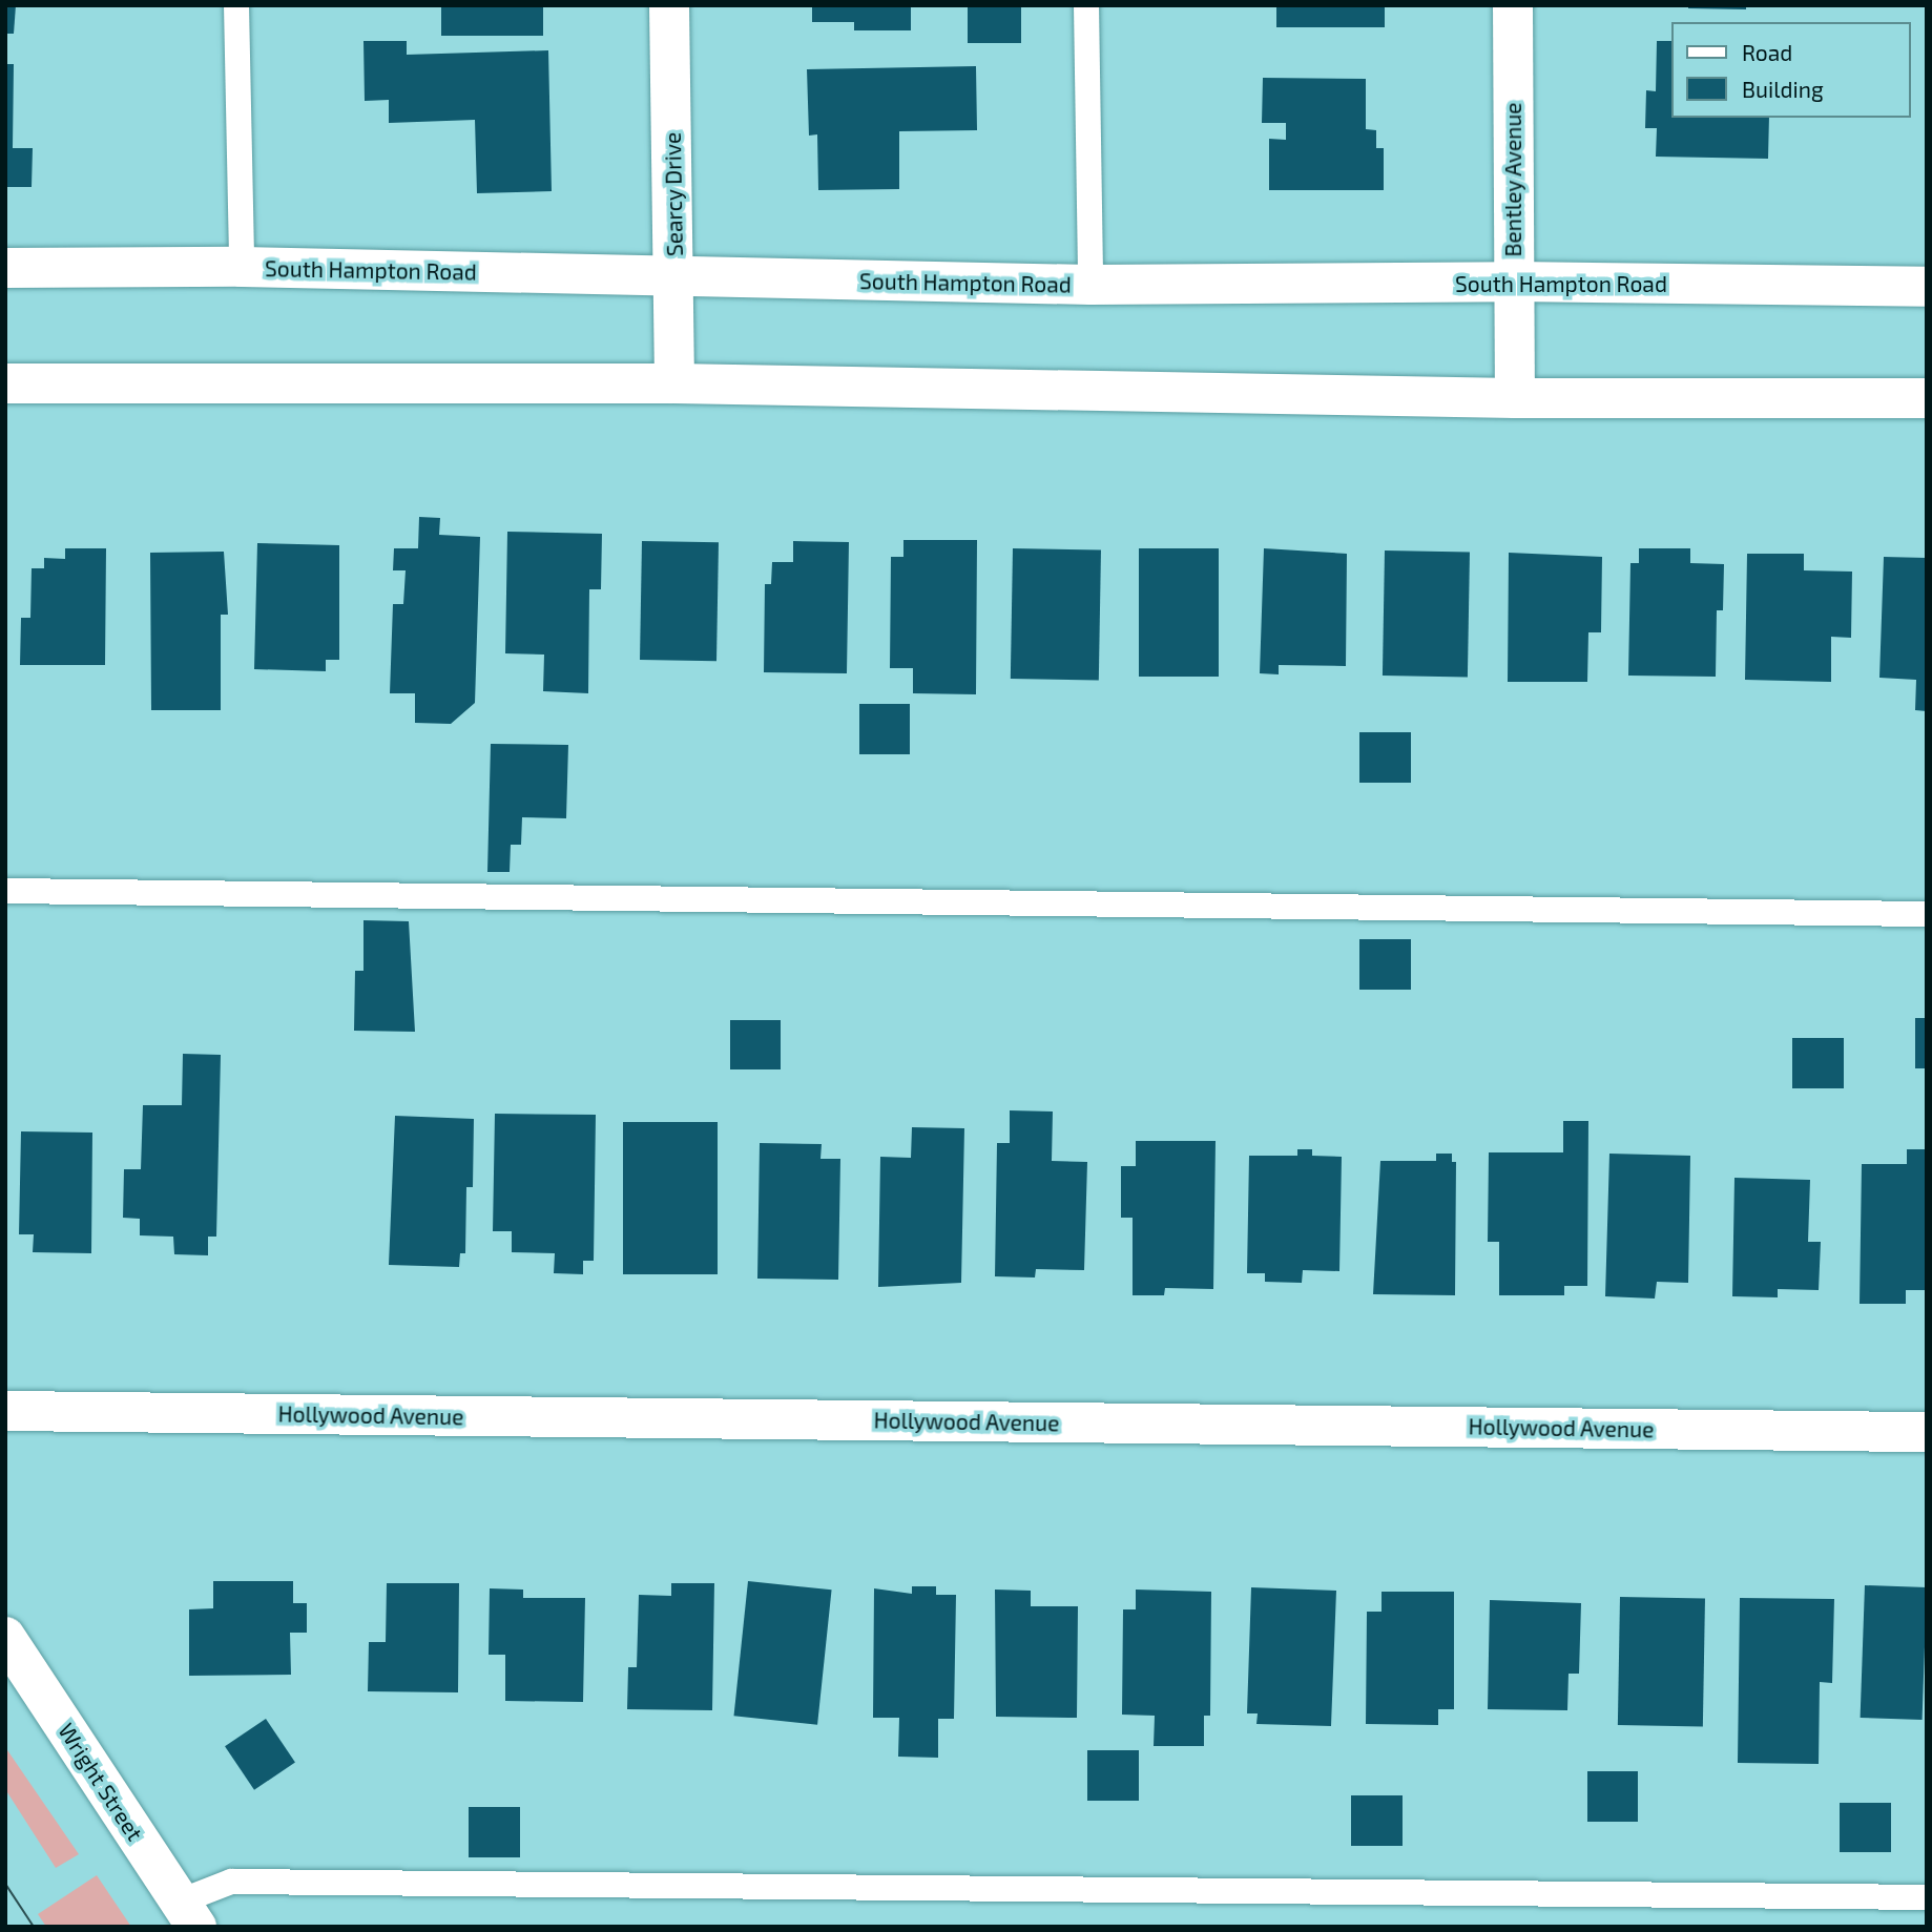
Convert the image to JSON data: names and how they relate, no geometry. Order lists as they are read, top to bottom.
{
  "streets": {
    "main road": [
      "Bentley Avenue",
      "Searcy Drive",
      "South Hampton Road",
      "Hollywood Avenue",
      "Wright Street"
    ]
  },
  "crossings": [
    ["Bentley Avenue", "South Hampton Road"],
    ["Searcy Drive", "South Hampton Road"]
  ],
  "legend": ["Road", "Building"]
}
